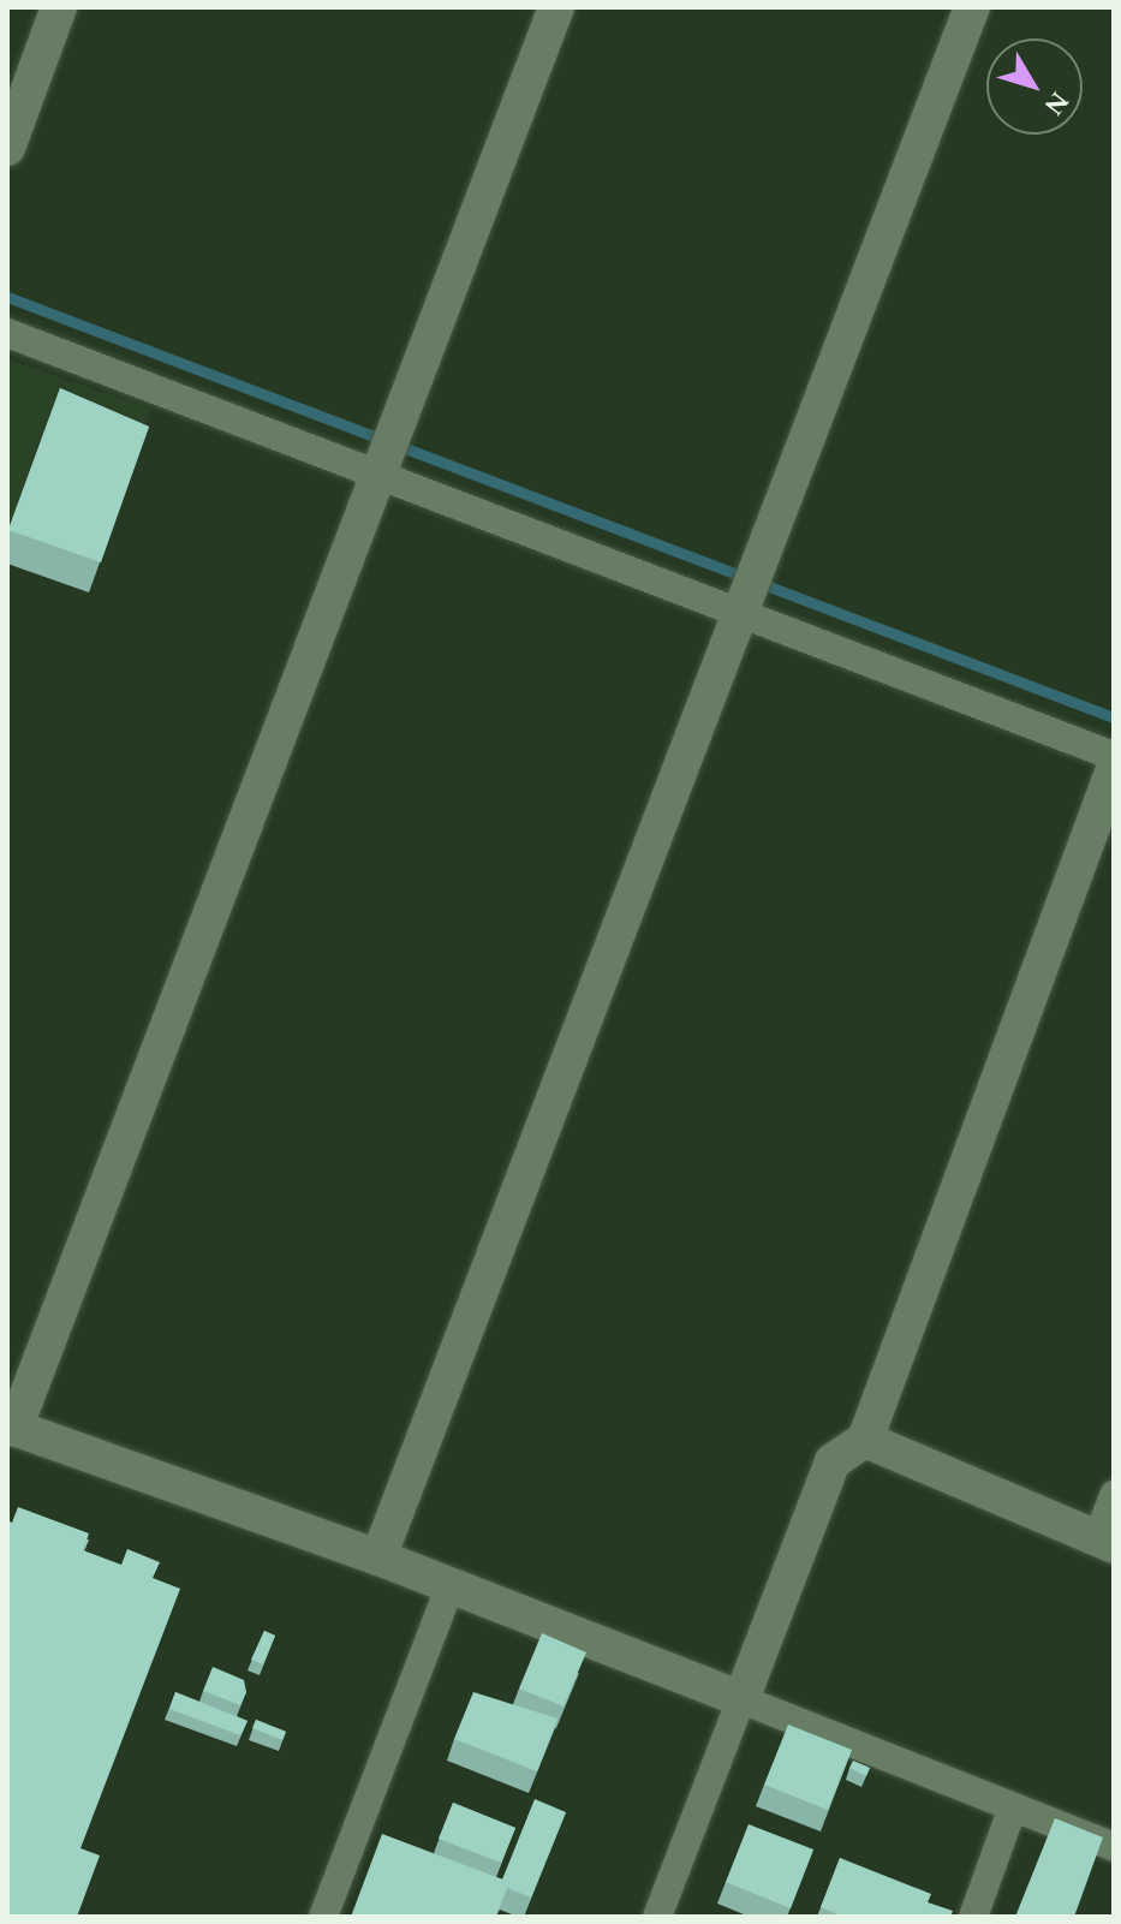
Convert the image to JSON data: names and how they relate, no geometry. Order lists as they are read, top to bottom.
{
  "north": "bottom right"
}
